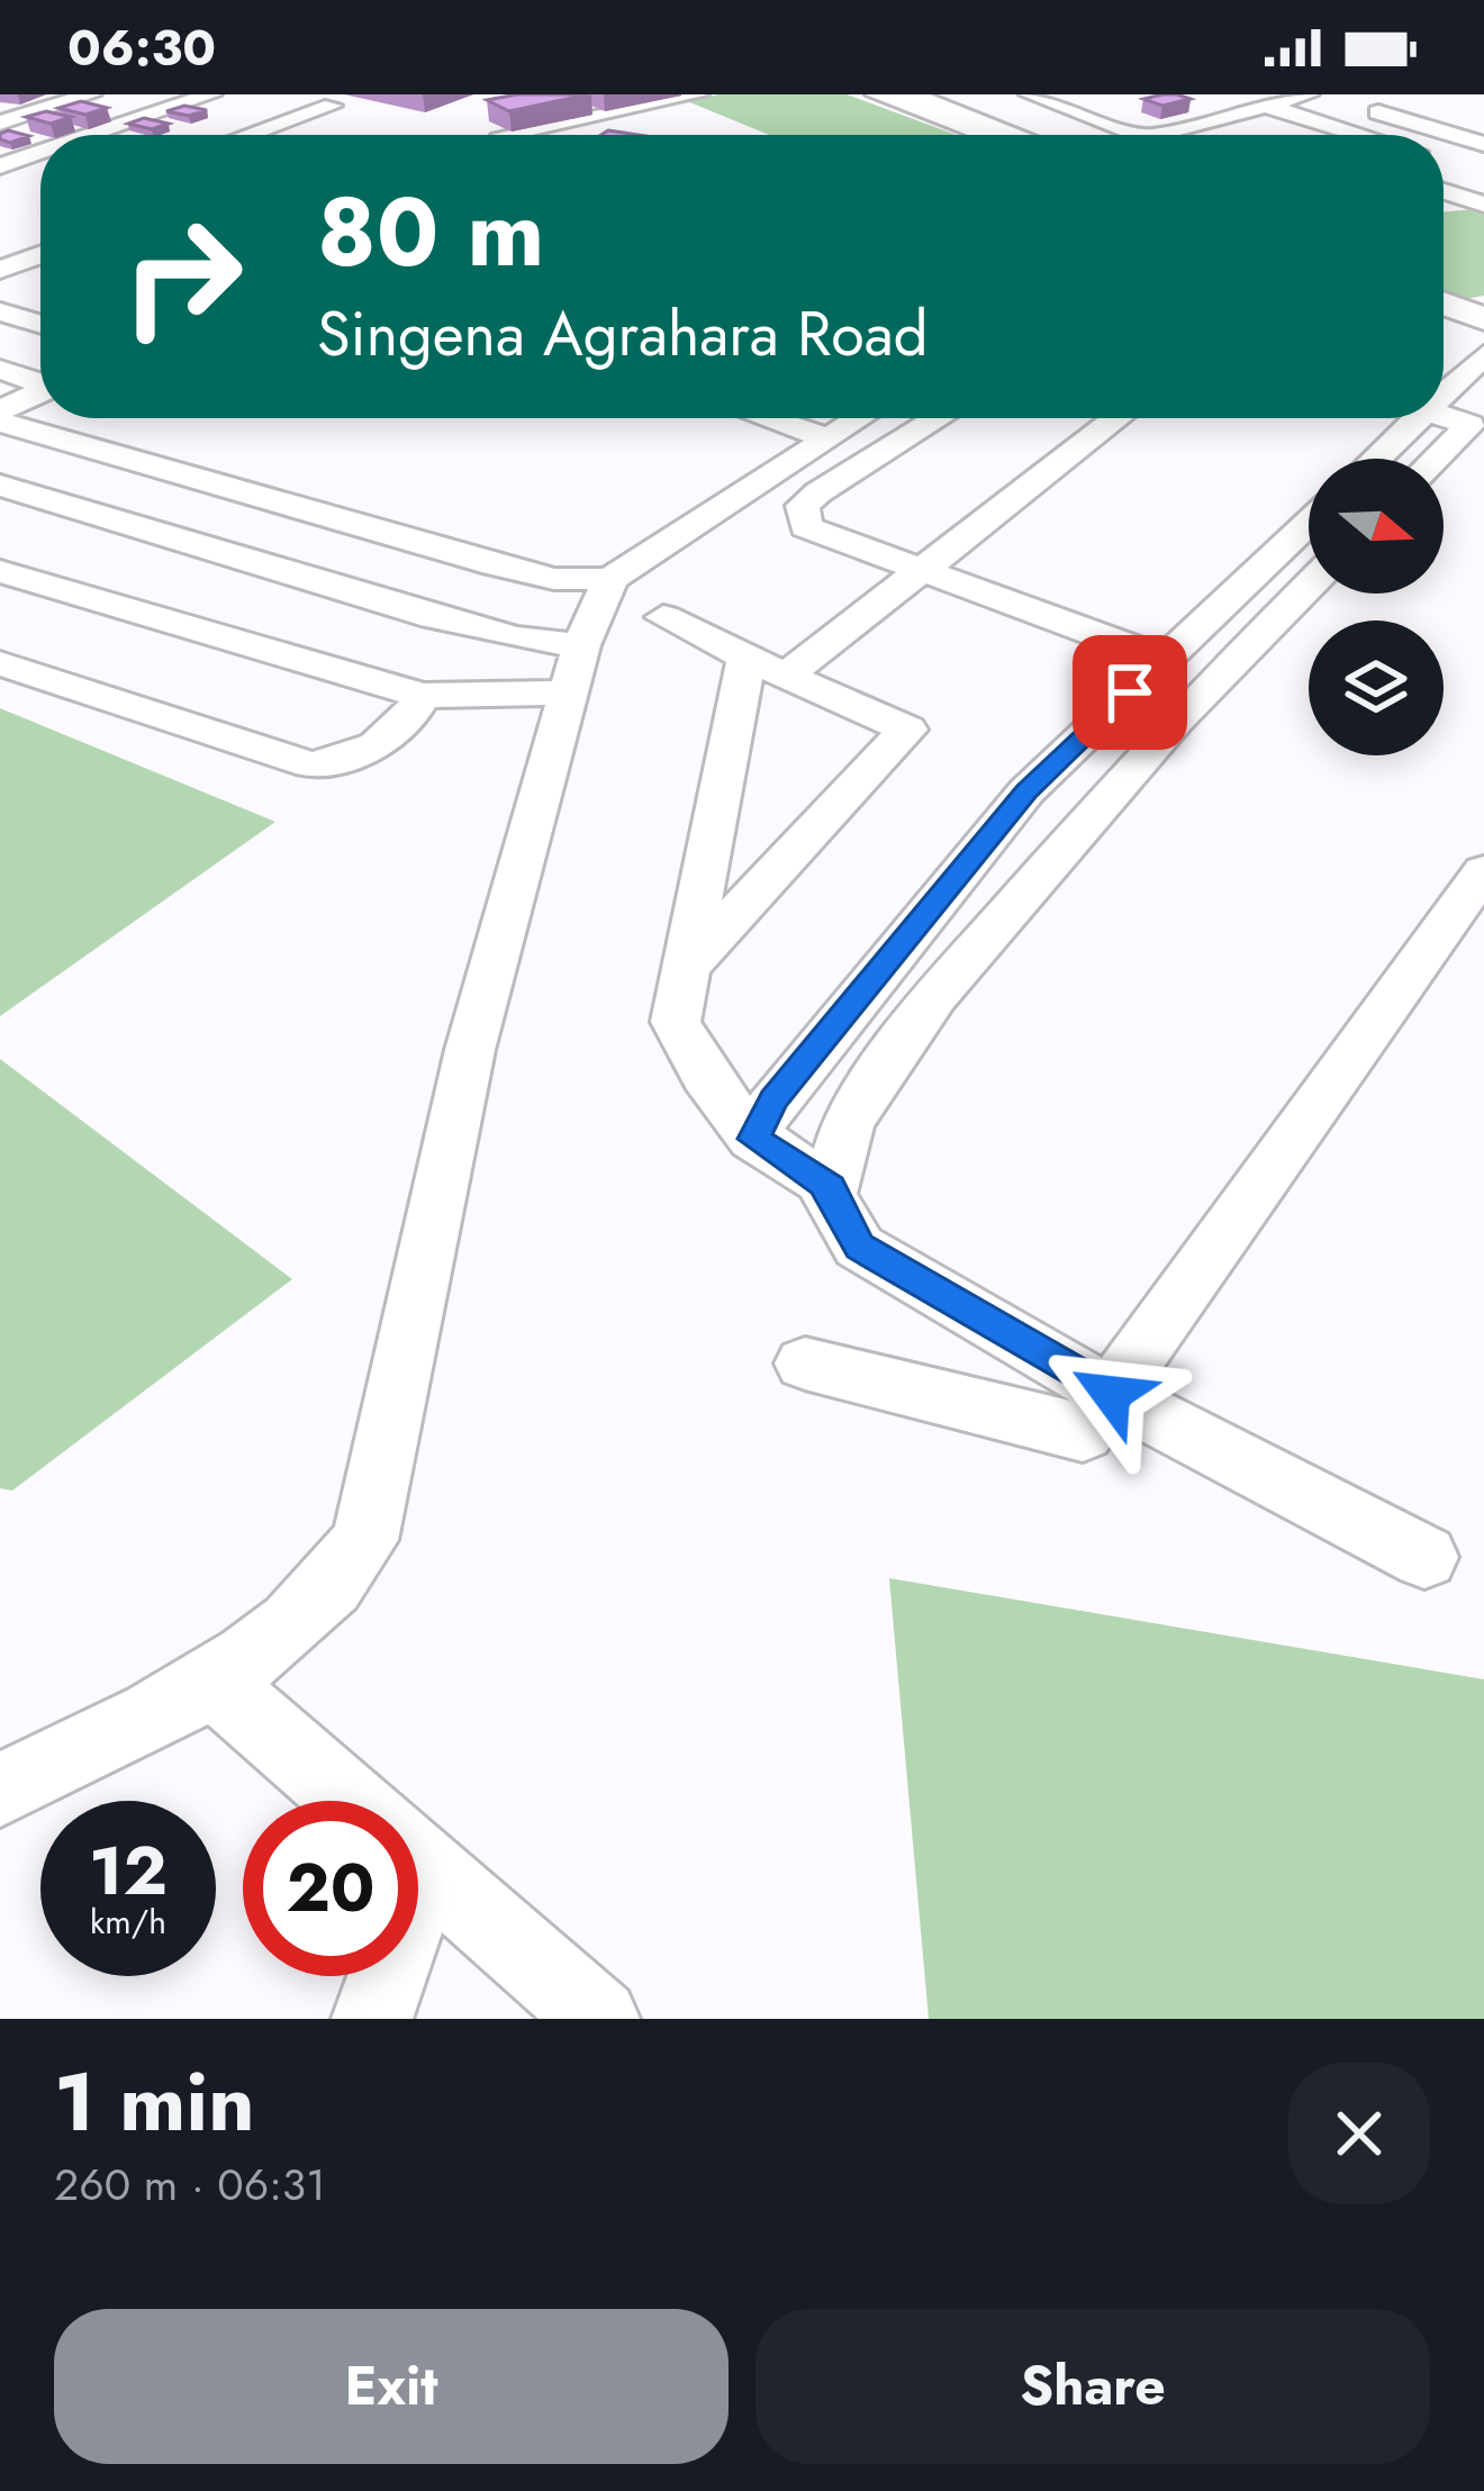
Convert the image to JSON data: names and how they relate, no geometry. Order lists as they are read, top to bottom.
{
  "north": "right",
  "page": {
    "status": "06:30",
    "turn": ["80 m", "Singena Agrahara Road"],
    "speed": "12 km/h",
    "limit": "20",
    "heading": ["1 min", "260 m · 06:31"],
    "buttons": ["Exit", "Share"]
  }
}
